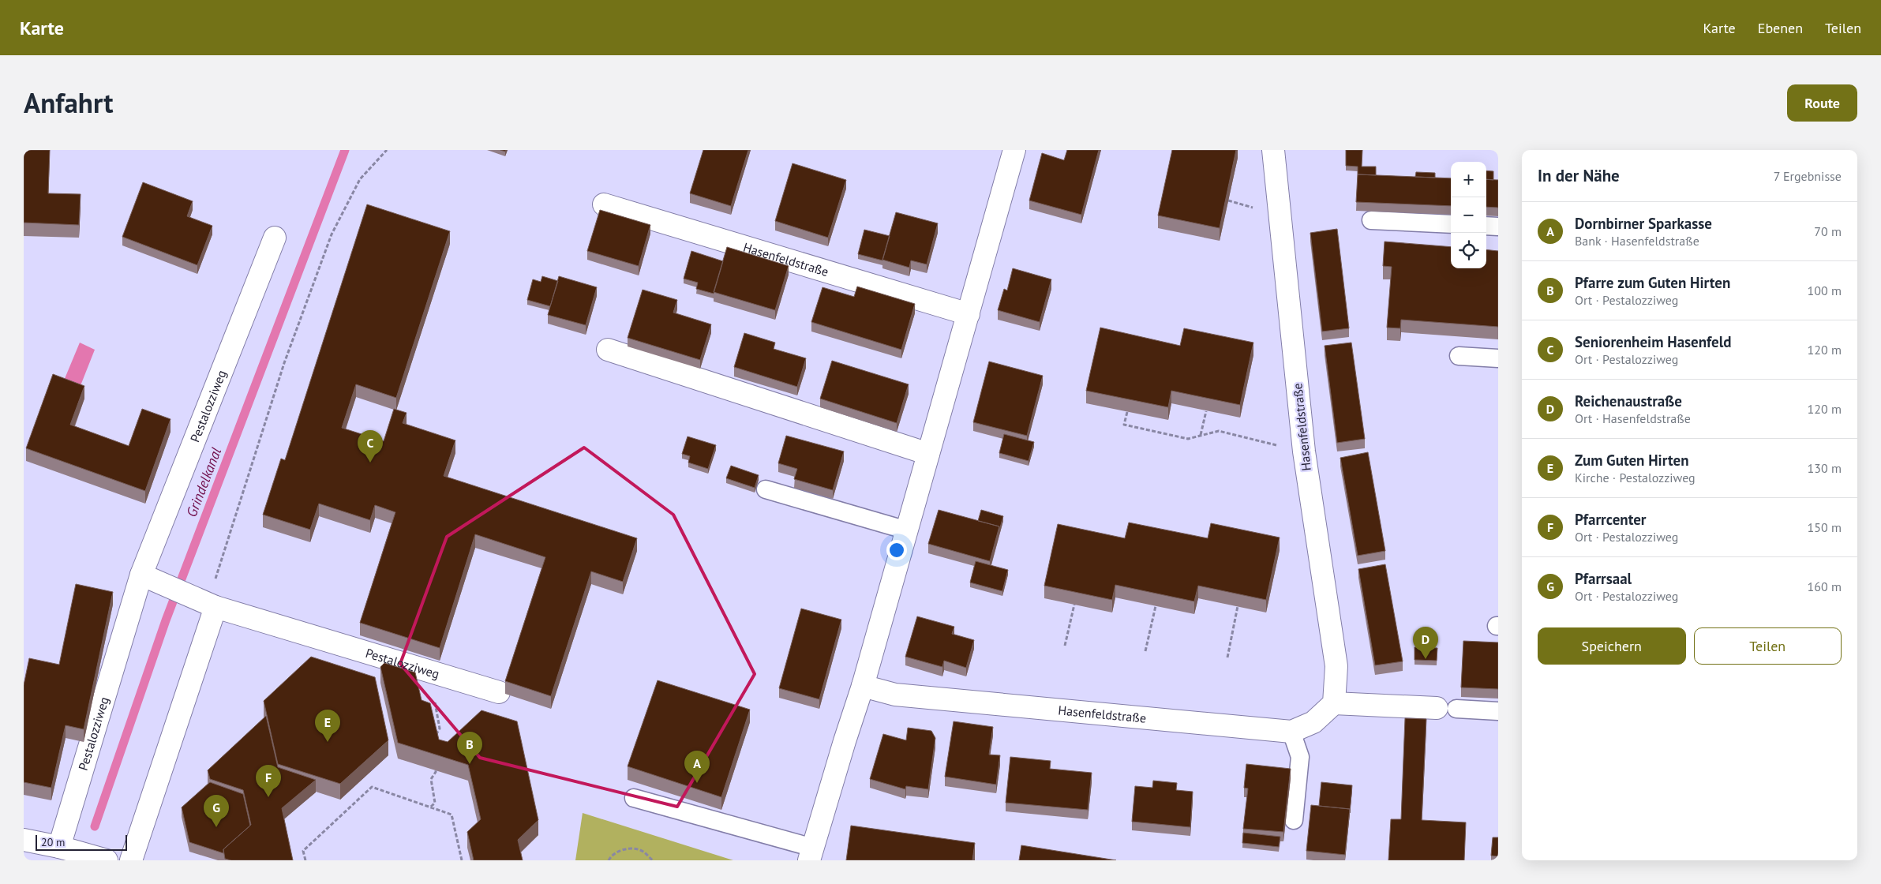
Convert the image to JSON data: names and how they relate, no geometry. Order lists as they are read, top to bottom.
{
  "streets": {
    "street": ["Hasenfeldstraße", "Pestalozziweg"]
  },
  "water": ["Grindelkanal"],
  "scale_bar": "20 m",
  "page": {
    "header": "Karte",
    "nav": ["Karte", "Ebenen", "Teilen"],
    "title": "Anfahrt",
    "buttons": [
      "Route",
      ["Speichern", "Teilen"]
    ],
    "heading": ["In der Nähe", "7 Ergebnisse"],
    "map_buttons": ["+", "−"],
    "list": [
      {
        "mark": "A",
        "name": "Dornbirner Sparkasse",
        "note": "Bank · Hasenfeldstraße",
        "value": "70 m"
      },
      {
        "mark": "B",
        "name": "Pfarre zum Guten Hirten",
        "note": "Ort · Pestalozziweg",
        "value": "100 m"
      },
      {
        "mark": "C",
        "name": "Seniorenheim Hasenfeld",
        "note": "Ort · Pestalozziweg",
        "value": "120 m"
      },
      {
        "mark": "D",
        "name": "Reichenaustraße",
        "note": "Ort · Hasenfeldstraße",
        "value": "120 m"
      },
      {
        "mark": "E",
        "name": "Zum Guten Hirten",
        "note": "Kirche · Pestalozziweg",
        "value": "130 m"
      },
      {
        "mark": "F",
        "name": "Pfarrcenter",
        "note": "Ort · Pestalozziweg",
        "value": "150 m"
      },
      {
        "mark": "G",
        "name": "Pfarrsaal",
        "note": "Ort · Pestalozziweg",
        "value": "160 m"
      }
    ],
    "pins": [
      "C",
      "D",
      "E",
      "B",
      "A",
      "F",
      "G"
    ],
    "scale": "20 m"
  }
}
